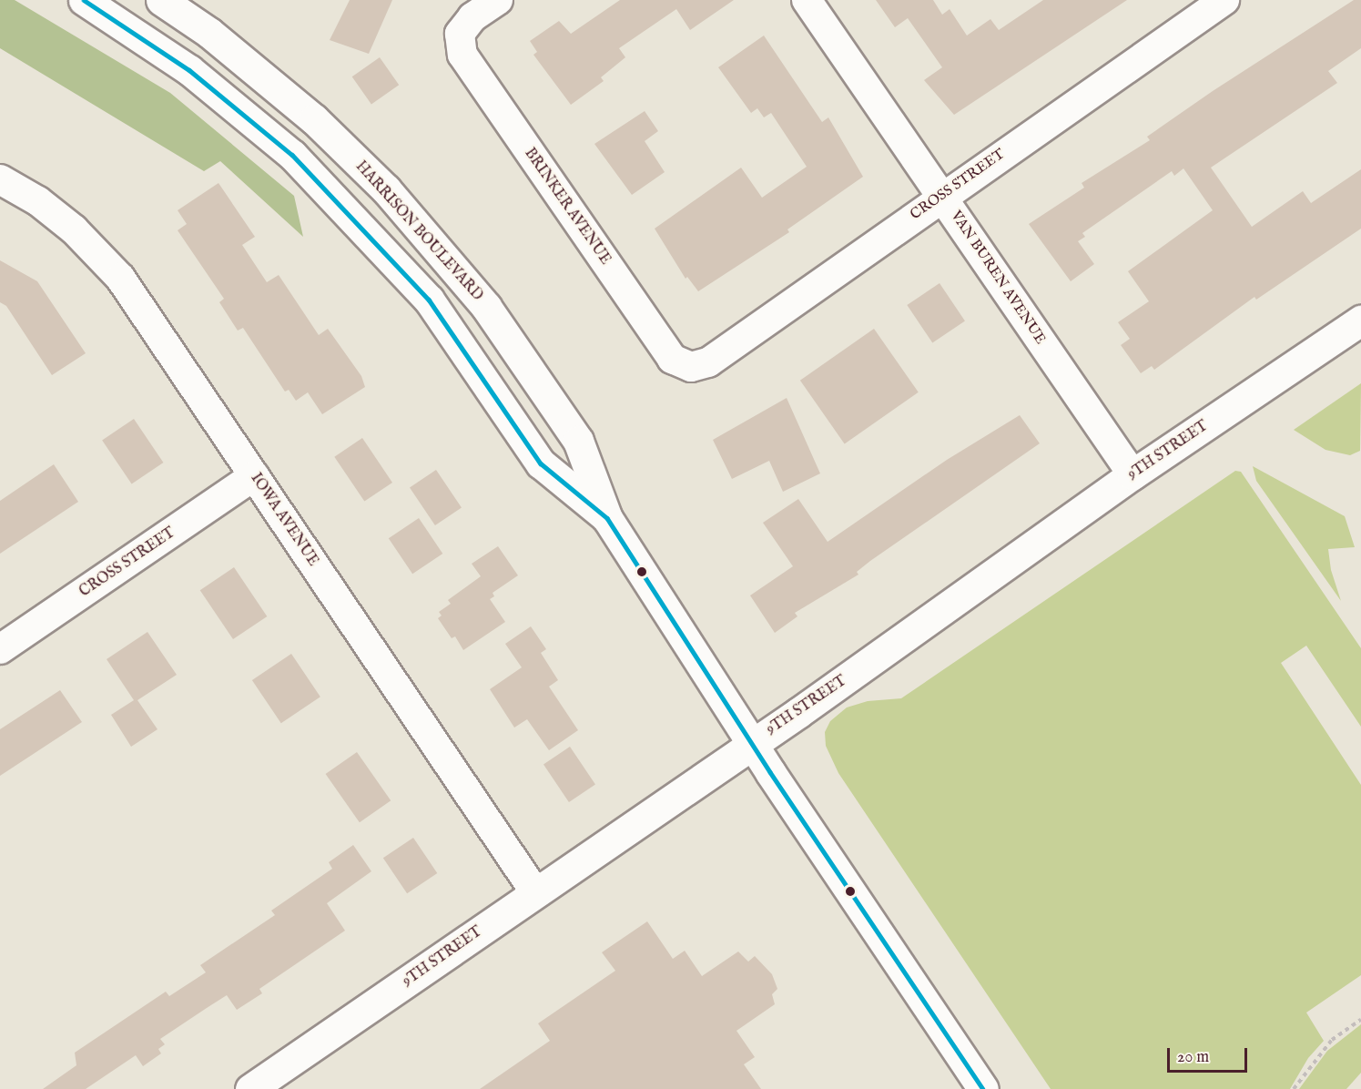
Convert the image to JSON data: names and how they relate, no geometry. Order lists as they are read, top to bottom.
{
  "streets": {
    "main road": ["HARRISON BOULEVARD", "9TH STREET"],
    "street": [
      "CROSS STREET",
      "BRINKER AVENUE",
      "VAN BUREN AVENUE",
      "IOWA AVENUE"
    ]
  },
  "crossings": [
    ["CROSS STREET", "BRINKER AVENUE"],
    ["CROSS STREET", "VAN BUREN AVENUE"],
    ["CROSS STREET", "IOWA AVENUE"],
    ["HARRISON BOULEVARD", "9TH STREET"],
    ["VAN BUREN AVENUE", "9TH STREET"],
    ["9TH STREET", "IOWA AVENUE"]
  ],
  "scale_bar": "20 m"
}
